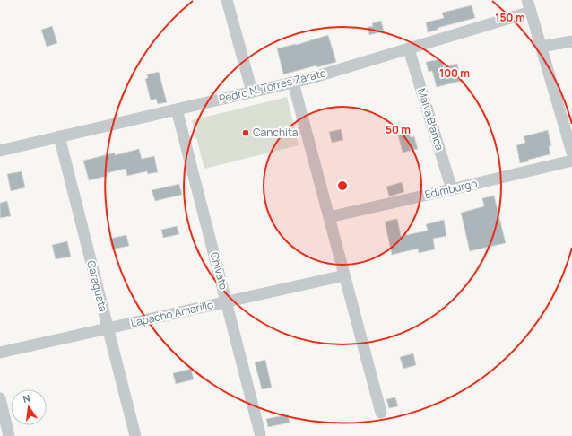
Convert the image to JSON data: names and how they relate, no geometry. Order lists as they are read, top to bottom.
{
  "streets": {
    "street": [
      "Pedro N. Torres Zárate",
      "Malva Blanca",
      "Edimburgo",
      "Chivato",
      "Caraguata",
      "Lapacho Amarillo"
    ]
  },
  "crossings": [
    ["Pedro N. Torres Zárate", "Malva Blanca"],
    ["Pedro N. Torres Zárate", "Chivato"],
    ["Pedro N. Torres Zárate", "Caraguata"],
    ["Malva Blanca", "Edimburgo"],
    ["Chivato", "Lapacho Amarillo"],
    ["Caraguata", "Lapacho Amarillo"]
  ],
  "places": ["Canchita"],
  "north": "top",
  "rings": ["150 m", "100 m", "50 m"]
}
